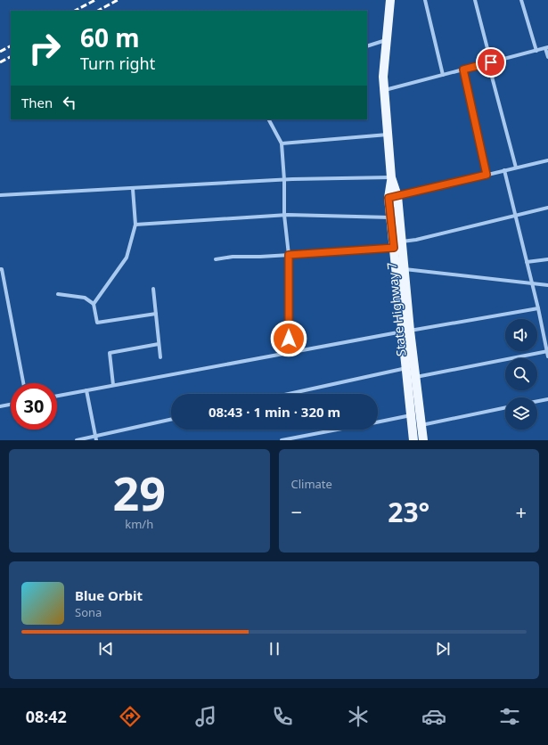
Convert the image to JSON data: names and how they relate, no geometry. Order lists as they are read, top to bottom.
{
  "streets": {
    "main road": ["State Highway 7"]
  },
  "page": {
    "turn": ["60 m", "Turn right"],
    "then": "Then",
    "limit": "30",
    "trip": "08:43 · 1 min · 320 m",
    "tile": [
      ["29", "km/h"],
      "Climate"
    ],
    "heat": ["−", "23°", "+"],
    "song": ["Blue Orbit", "Sona"],
    "tabs": "08:42"
  }
}
